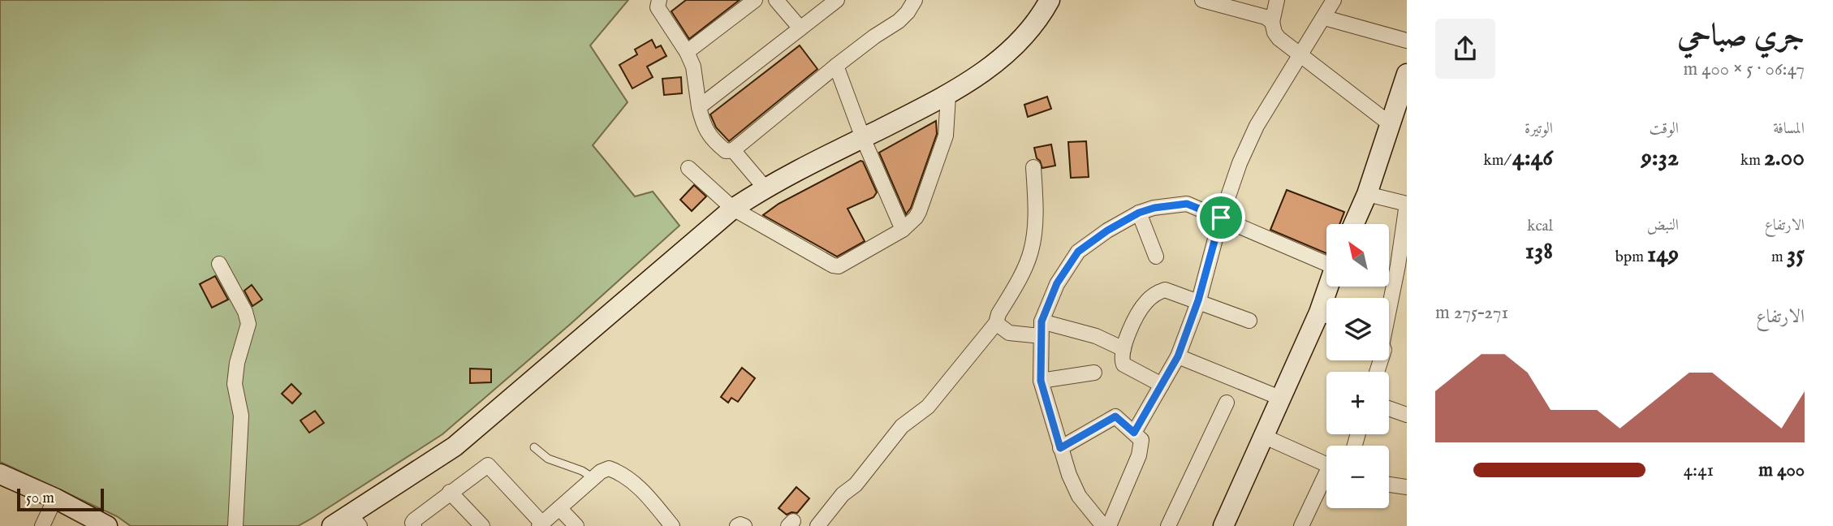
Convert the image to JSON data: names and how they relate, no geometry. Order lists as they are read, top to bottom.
{
  "scale_bar": "50 m",
  "north": "top left",
  "page": {
    "heading": ["جري صباحي", "06:47 · 5 × 400 m"],
    "stats": [
      ["المسافة", "2.00 km"],
      ["الوقت", "9:32"],
      ["الوتيرة", "4:46 /km"],
      ["الارتفاع", "35 m"],
      ["النبض", "149 bpm"],
      ["kcal", "138"]
    ],
    "map_buttons": ["+", "−"],
    "chart": ["الارتفاع", "271–275 m"],
    "list": [
      {
        "name": "400 m",
        "note": "4:41"
      }
    ],
    "scale": "50 m"
  }
}
